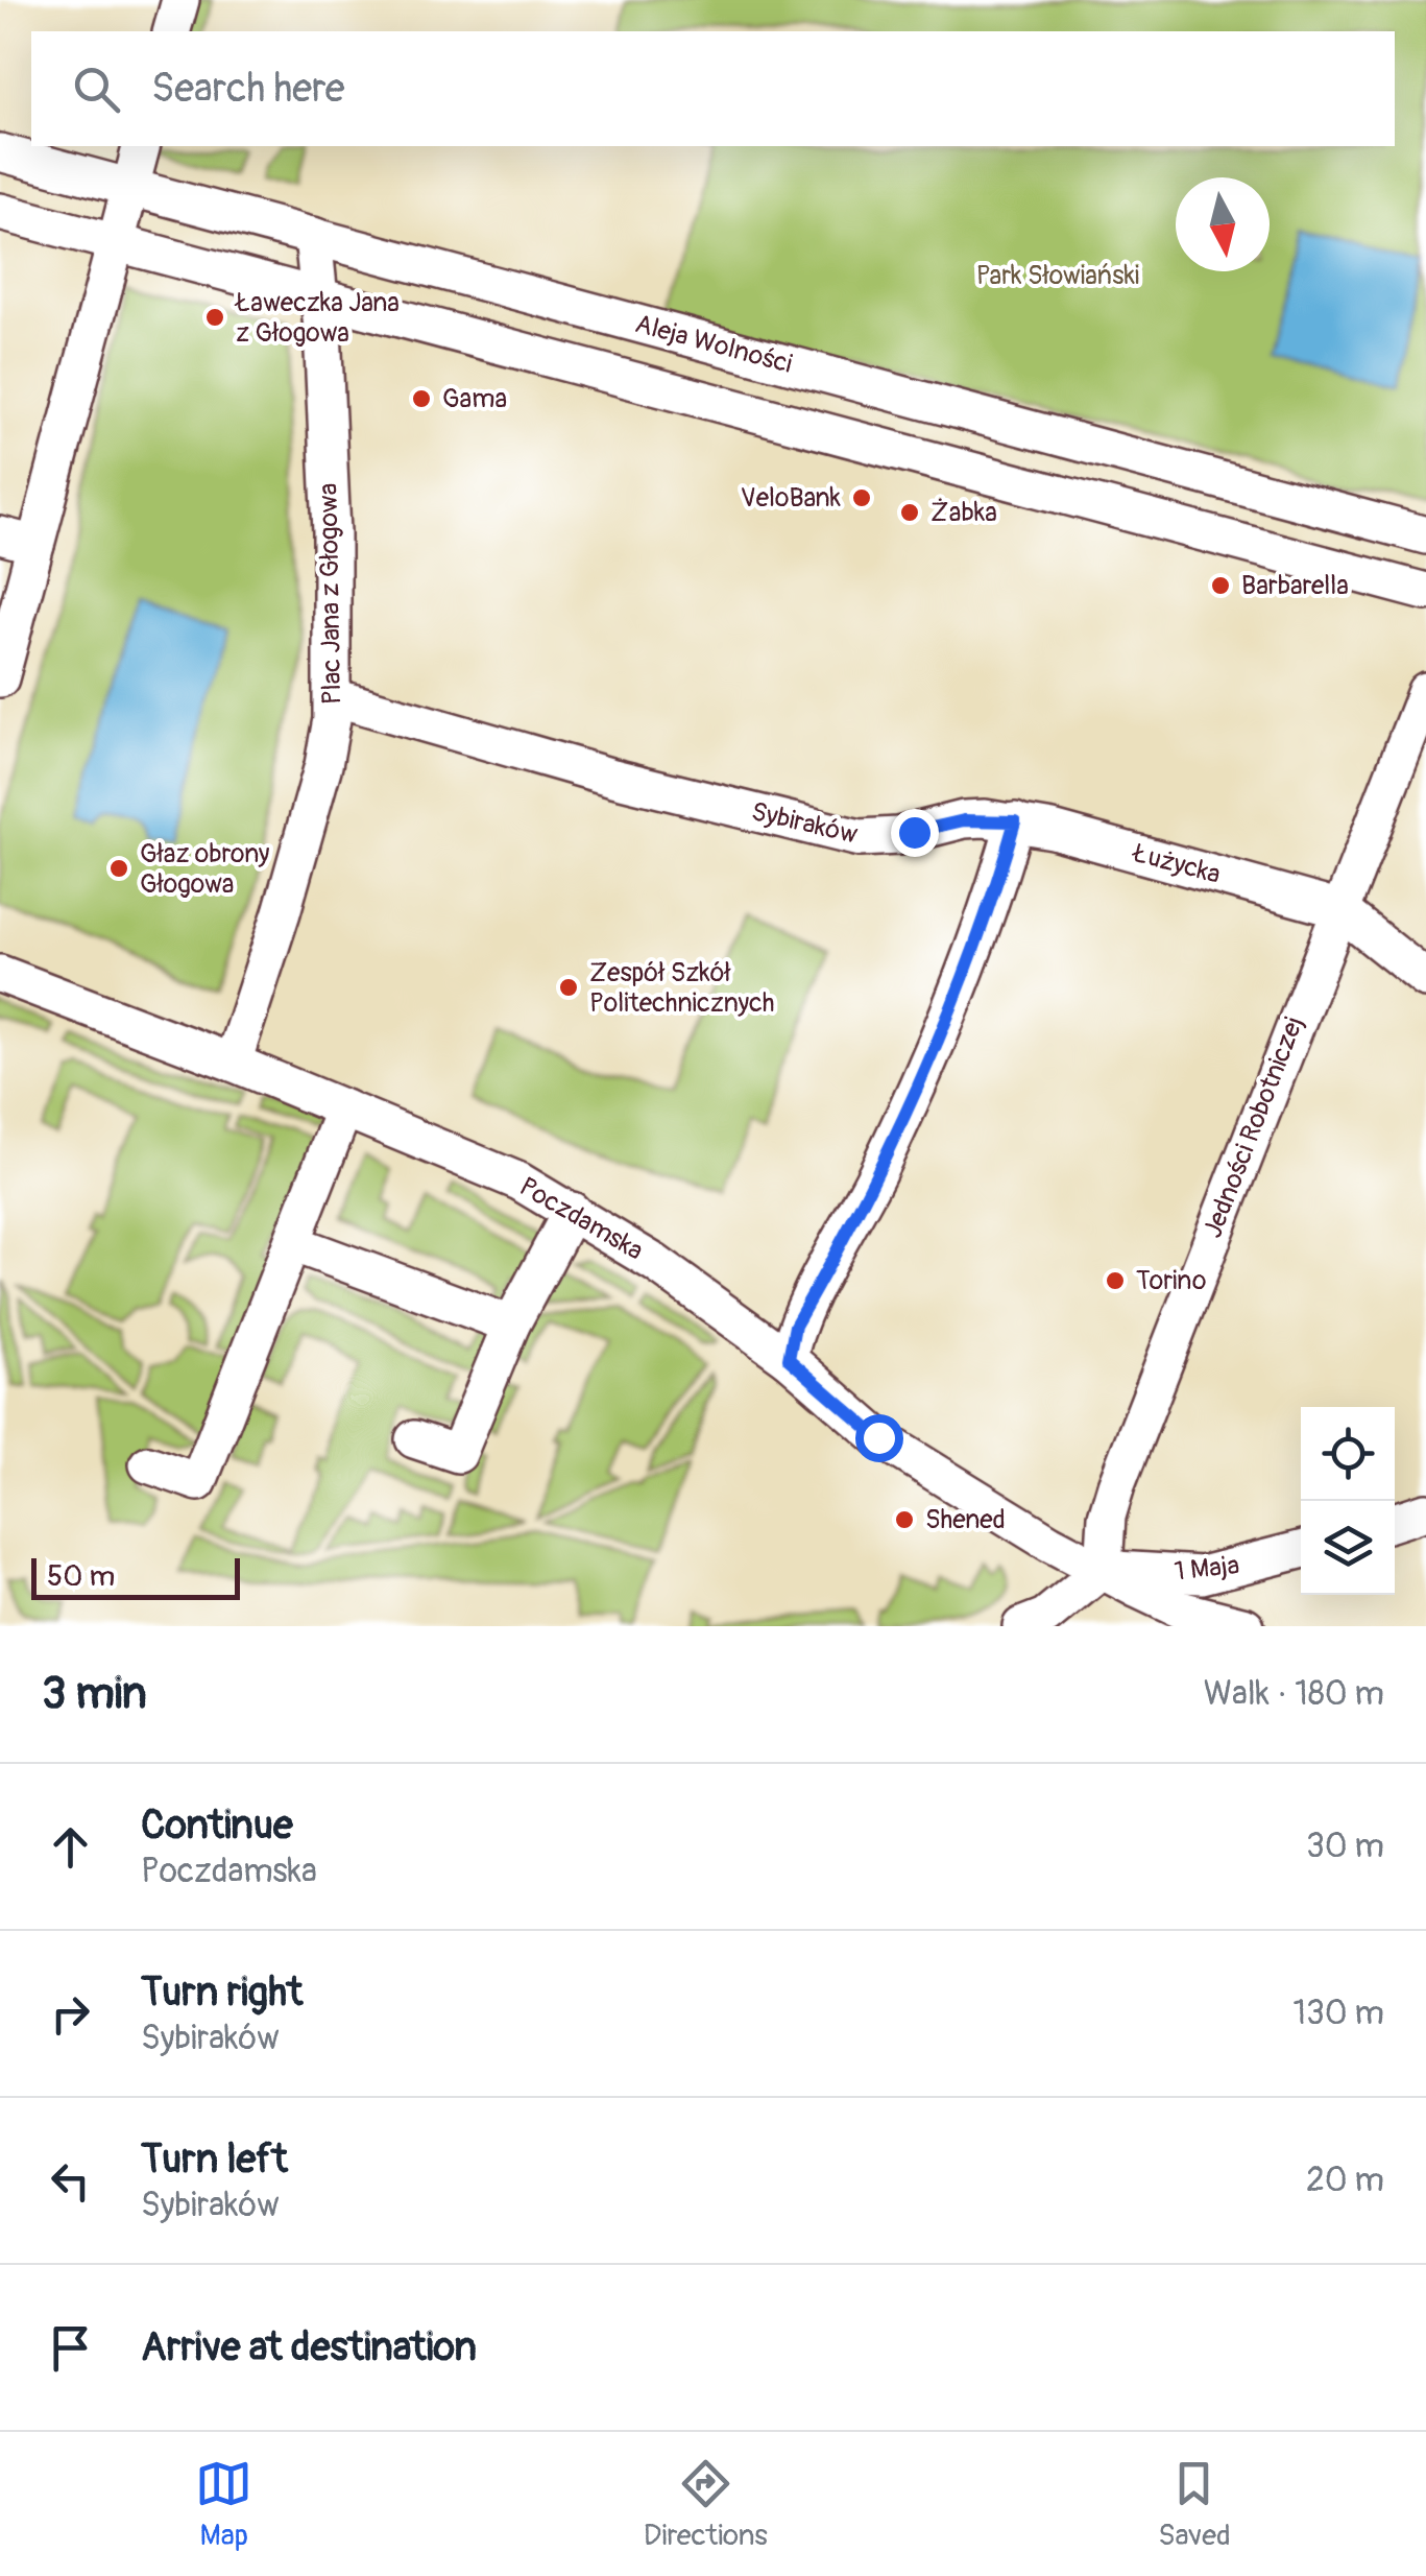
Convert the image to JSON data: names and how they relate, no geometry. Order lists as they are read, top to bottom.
{
  "streets": {
    "street": [
      "Aleja Wolności",
      "Plac Jana z Głogowa",
      "Sybiraków",
      "Łużycka",
      "Jedności Robotniczej",
      "Poczdamska",
      "1 Maja"
    ]
  },
  "crossings": [
    ["Aleja Wolności", "Plac Jana z Głogowa"],
    ["Plac Jana z Głogowa", "Sybiraków"],
    ["Plac Jana z Głogowa", "Poczdamska"],
    ["Sybiraków", "Łużycka"],
    ["Łużycka", "Jedności Robotniczej"],
    ["Jedności Robotniczej", "Poczdamska"],
    ["Jedności Robotniczej", "1 Maja"],
    ["Poczdamska", "1 Maja"]
  ],
  "parks": ["Park Słowiański"],
  "places": [
    "Ławeczka Jana z Głogowa",
    "Gama",
    "VeloBank",
    "Żabka",
    "Barbarella",
    "Głaz obrony Głogowa",
    "Zespół Szkół Politechnicznych",
    "Torino",
    "Shened"
  ],
  "scale_bar": "50 m",
  "north": "bottom",
  "page": {
    "search": "Search here",
    "scale": "50 m",
    "heading": ["3 min", "Walk · 180 m"],
    "list": [
      ["Continue", "Poczdamska", "30 m"],
      ["Turn right", "Sybiraków", "130 m"],
      ["Turn left", "Sybiraków", "20 m"],
      "Arrive at destination"
    ],
    "nav": ["Map", "Directions", "Saved"]
  }
}
